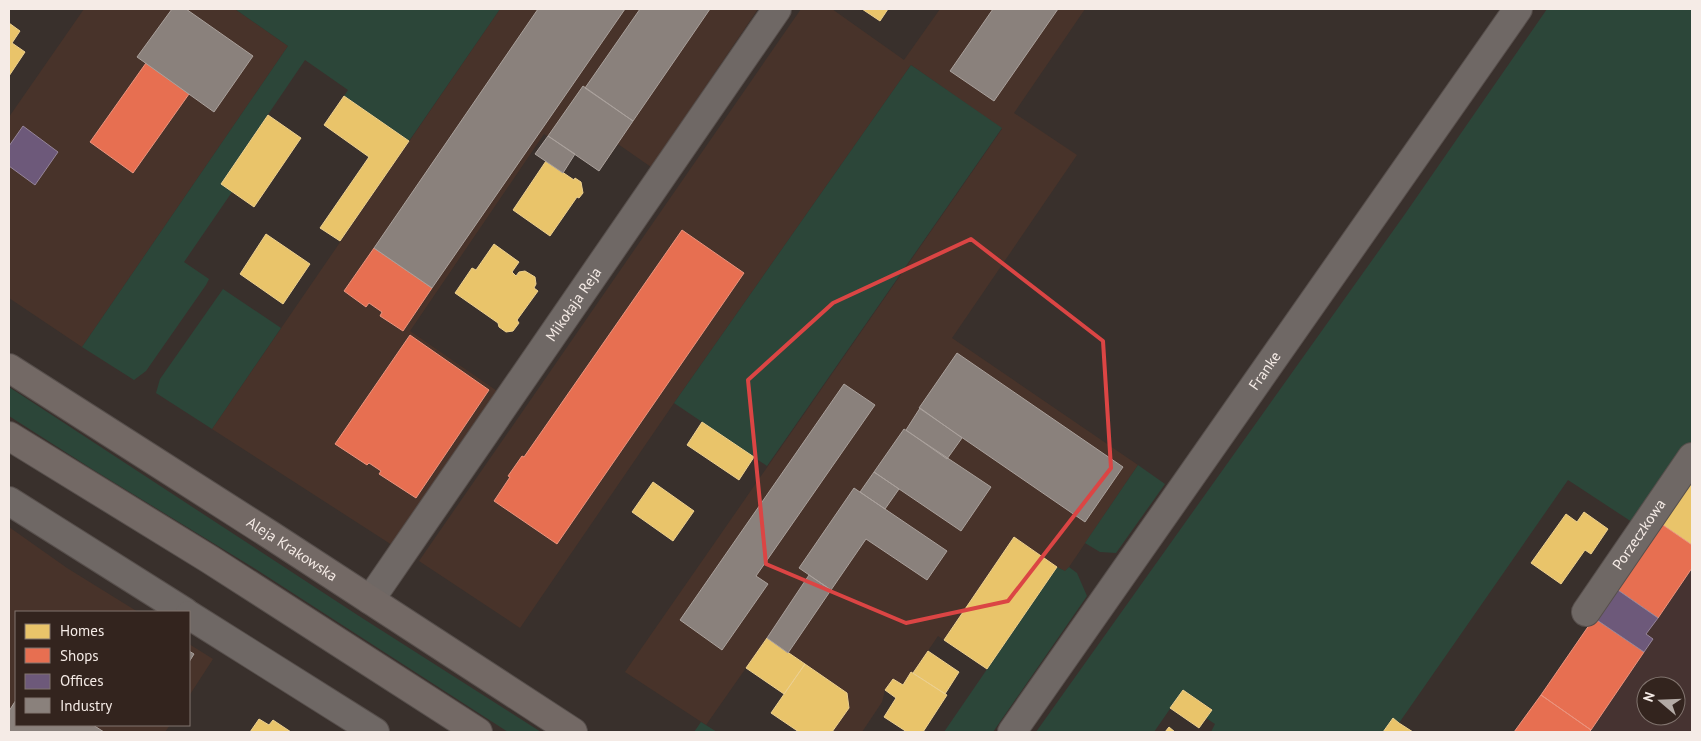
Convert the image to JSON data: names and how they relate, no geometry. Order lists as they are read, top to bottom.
{
  "streets": {
    "main road": ["Aleja Krakowska"],
    "street": ["Mikołaja Reja", "Franke", "Porzeczkowa"]
  },
  "crossings": [
    ["Mikołaja Reja", "Aleja Krakowska"]
  ],
  "legend": [
    "Homes",
    "Shops",
    "Offices",
    "Industry"
  ],
  "north": "left"
}
